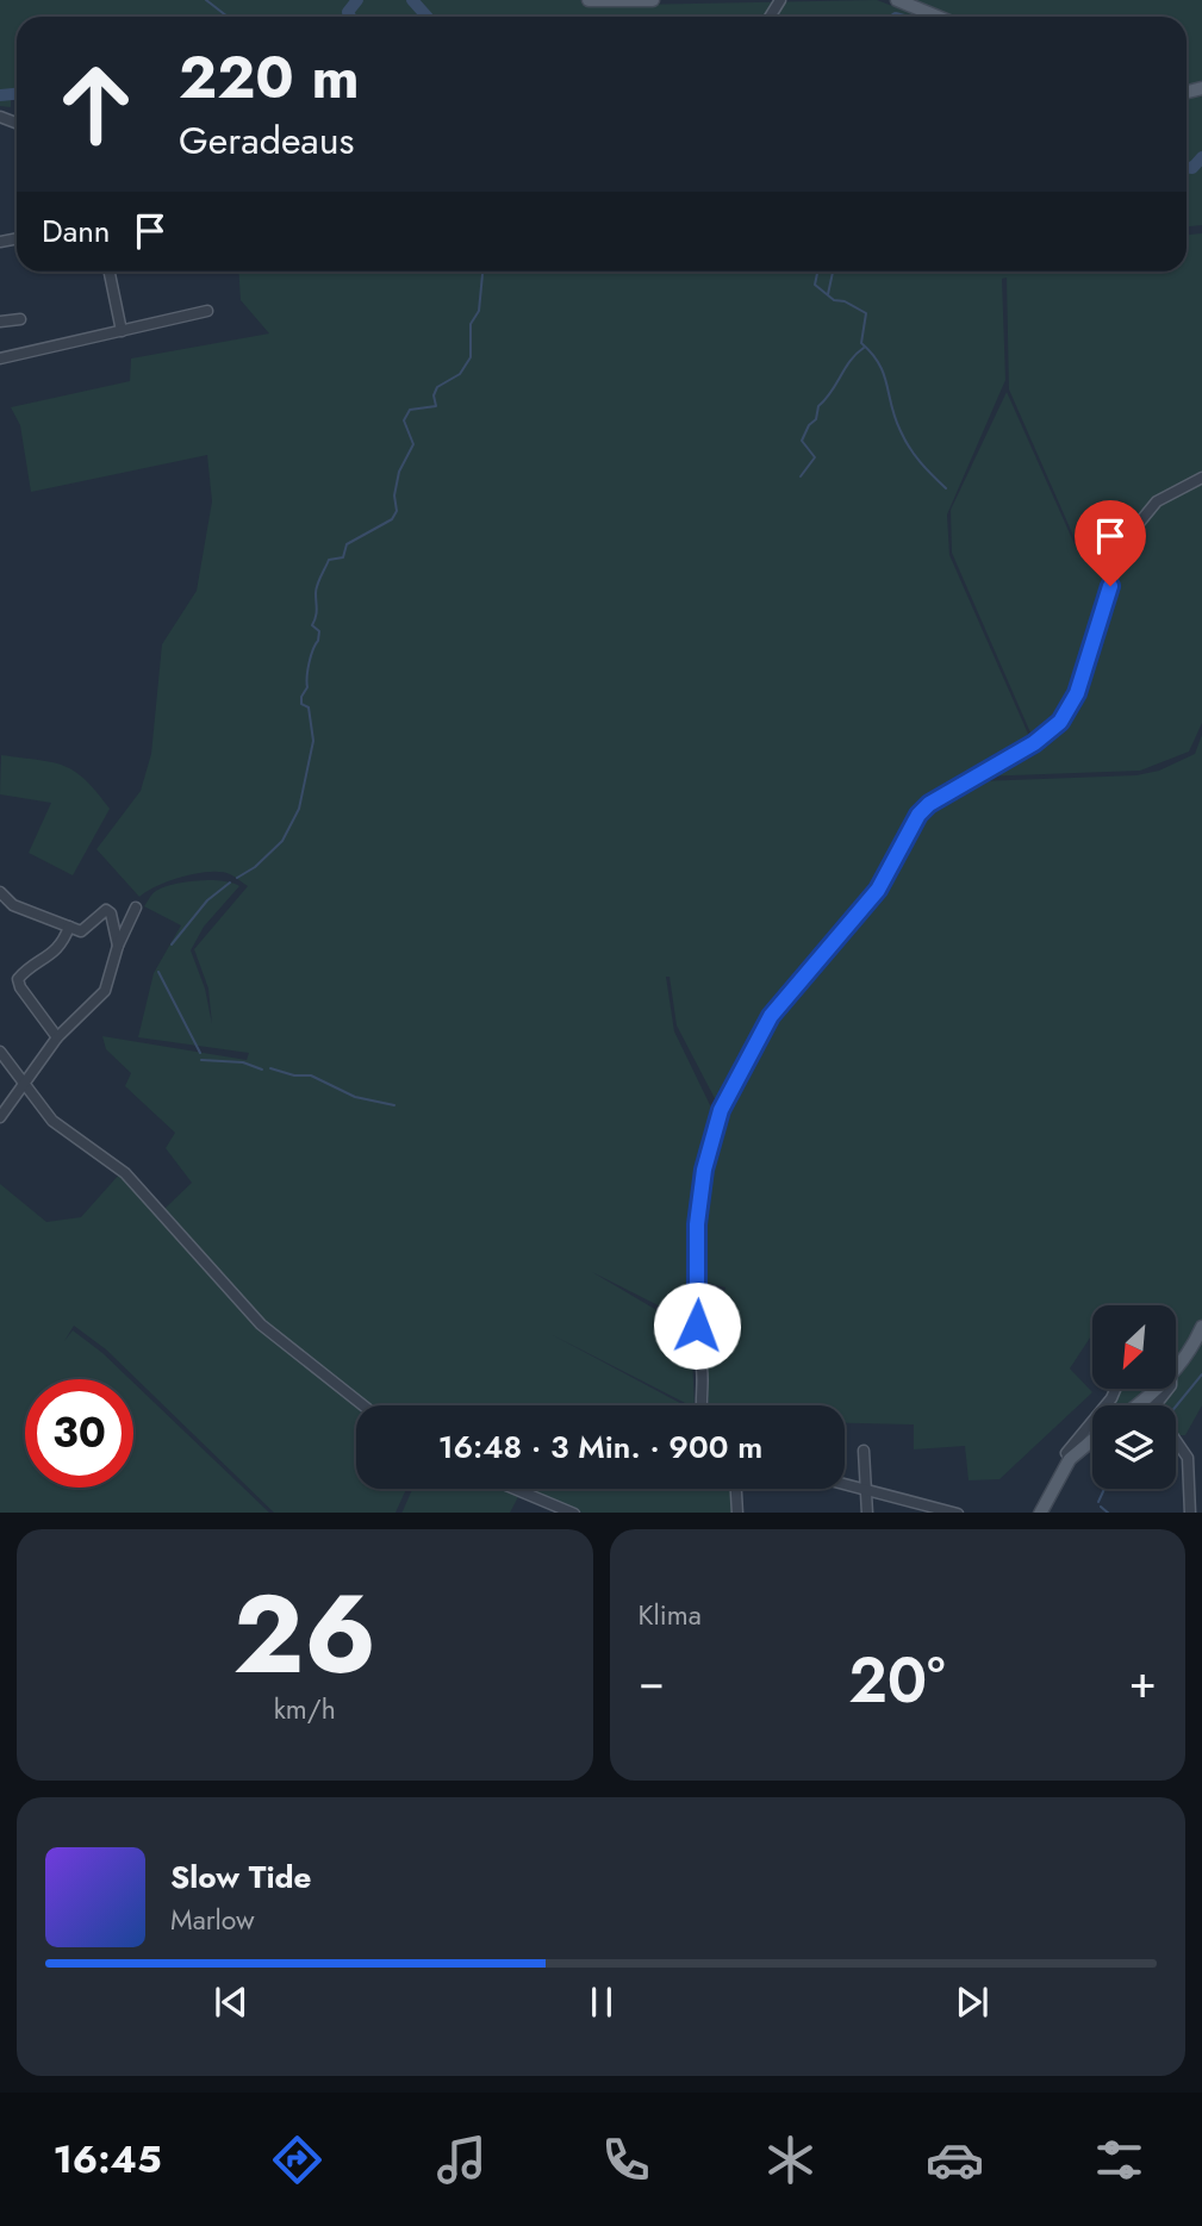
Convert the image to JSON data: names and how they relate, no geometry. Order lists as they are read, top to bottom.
{
  "north": "bottom left",
  "page": {
    "turn": ["220 m", "Geradeaus"],
    "then": "Dann",
    "limit": "30",
    "trip": "16:48 · 3 Min. · 900 m",
    "tile": [
      ["26", "km/h"],
      "Klima"
    ],
    "heat": ["−", "20°", "+"],
    "song": ["Slow Tide", "Marlow"],
    "tabs": "16:45"
  }
}
